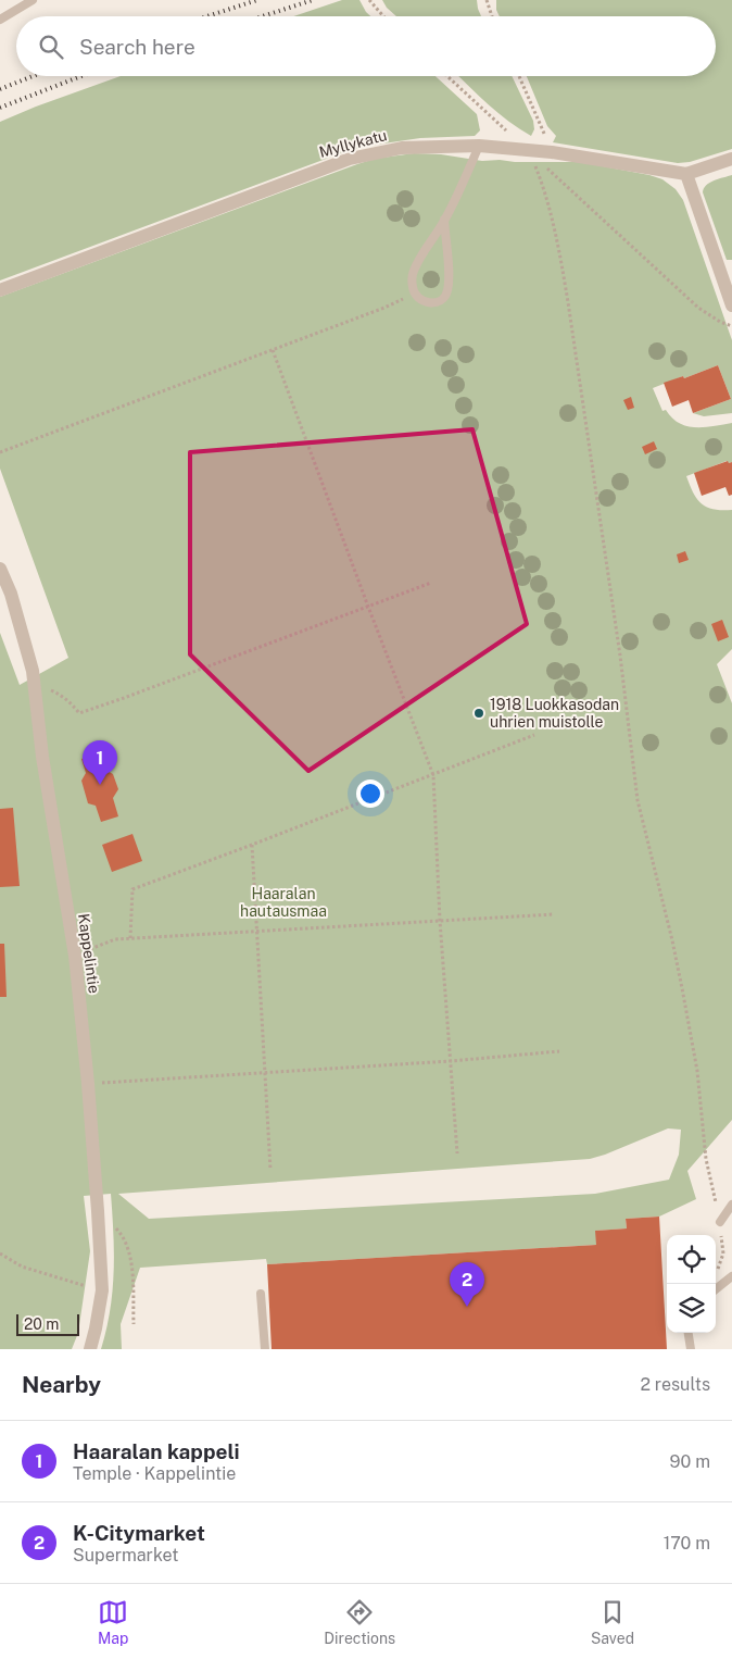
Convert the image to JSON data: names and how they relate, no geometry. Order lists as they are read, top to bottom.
{
  "streets": {
    "street": ["Myllykatu", "Kappelintie"]
  },
  "parks": ["Haaralan hautausmaa"],
  "places": ["1918 Luokkasodan uhrien muistolle"],
  "scale_bar": "20 m",
  "page": {
    "search": "Search here",
    "pins": ["1", "2"],
    "scale": "20 m",
    "heading": ["Nearby", "2 results"],
    "list": [
      {
        "mark": "1",
        "name": "Haaralan kappeli",
        "note": "Temple · Kappelintie",
        "value": "90 m"
      },
      {
        "mark": "2",
        "name": "K-Citymarket",
        "note": "Supermarket",
        "value": "170 m"
      }
    ],
    "nav": ["Map", "Directions", "Saved"]
  }
}
